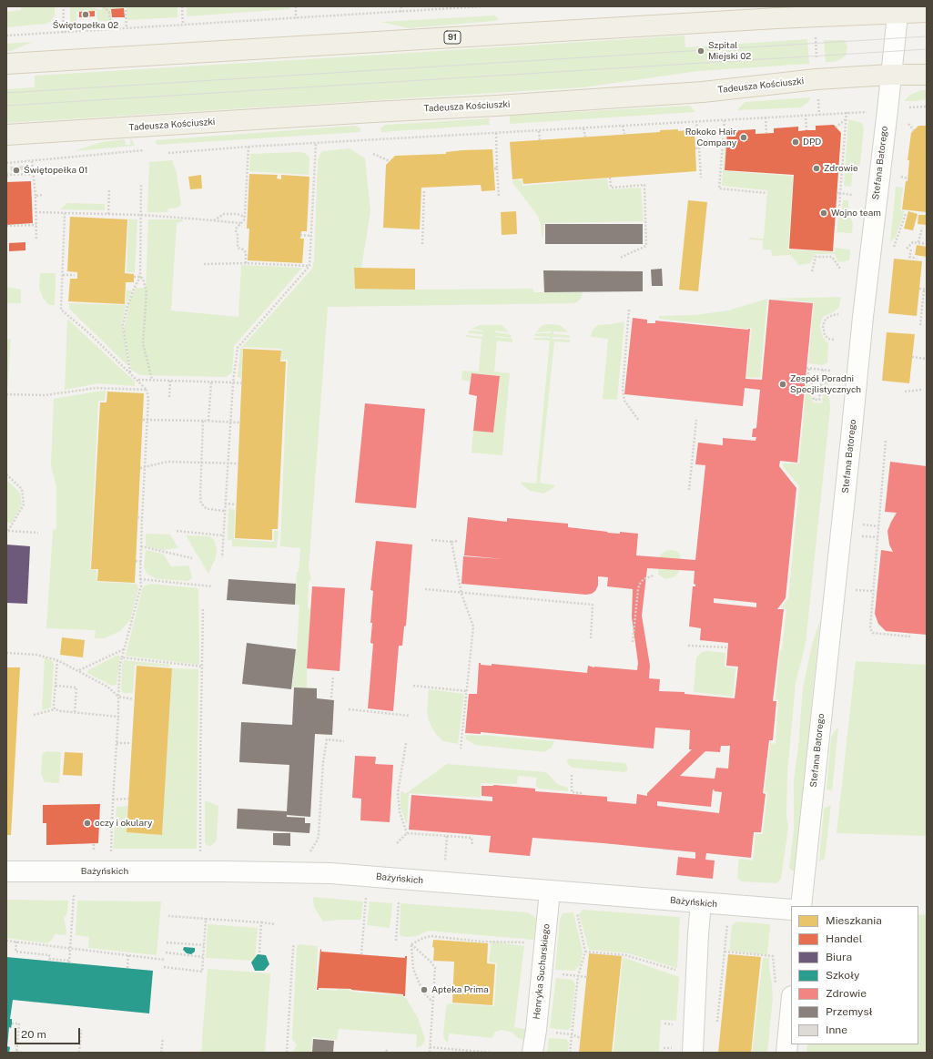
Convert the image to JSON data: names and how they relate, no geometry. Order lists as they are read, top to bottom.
{
  "streets": {
    "main road": ["91", "Tadeusza Kościuszki"],
    "street": ["Stefana Batorego", "Bażyńskich", "Henryka Sucharskiego"]
  },
  "crossings": [
    ["91", "Stefana Batorego"],
    ["Tadeusza Kościuszki", "Stefana Batorego"],
    ["Bażyńskich", "Henryka Sucharskiego"]
  ],
  "places": [
    "Świętopełka 02",
    "Szpital Miejski 02",
    "Rokoko Hair Company",
    "DPD",
    "Zdrowie",
    "Świętopełka 01",
    "Wojno team",
    "Zespół Poradni Specjlistycznych",
    "oczy i okulary",
    "Apteka Prima"
  ],
  "legend": [
    "Mieszkania",
    "Handel",
    "Biura",
    "Szkoły",
    "Zdrowie",
    "Przemysł",
    "Inne"
  ],
  "scale_bar": "20 m"
}
